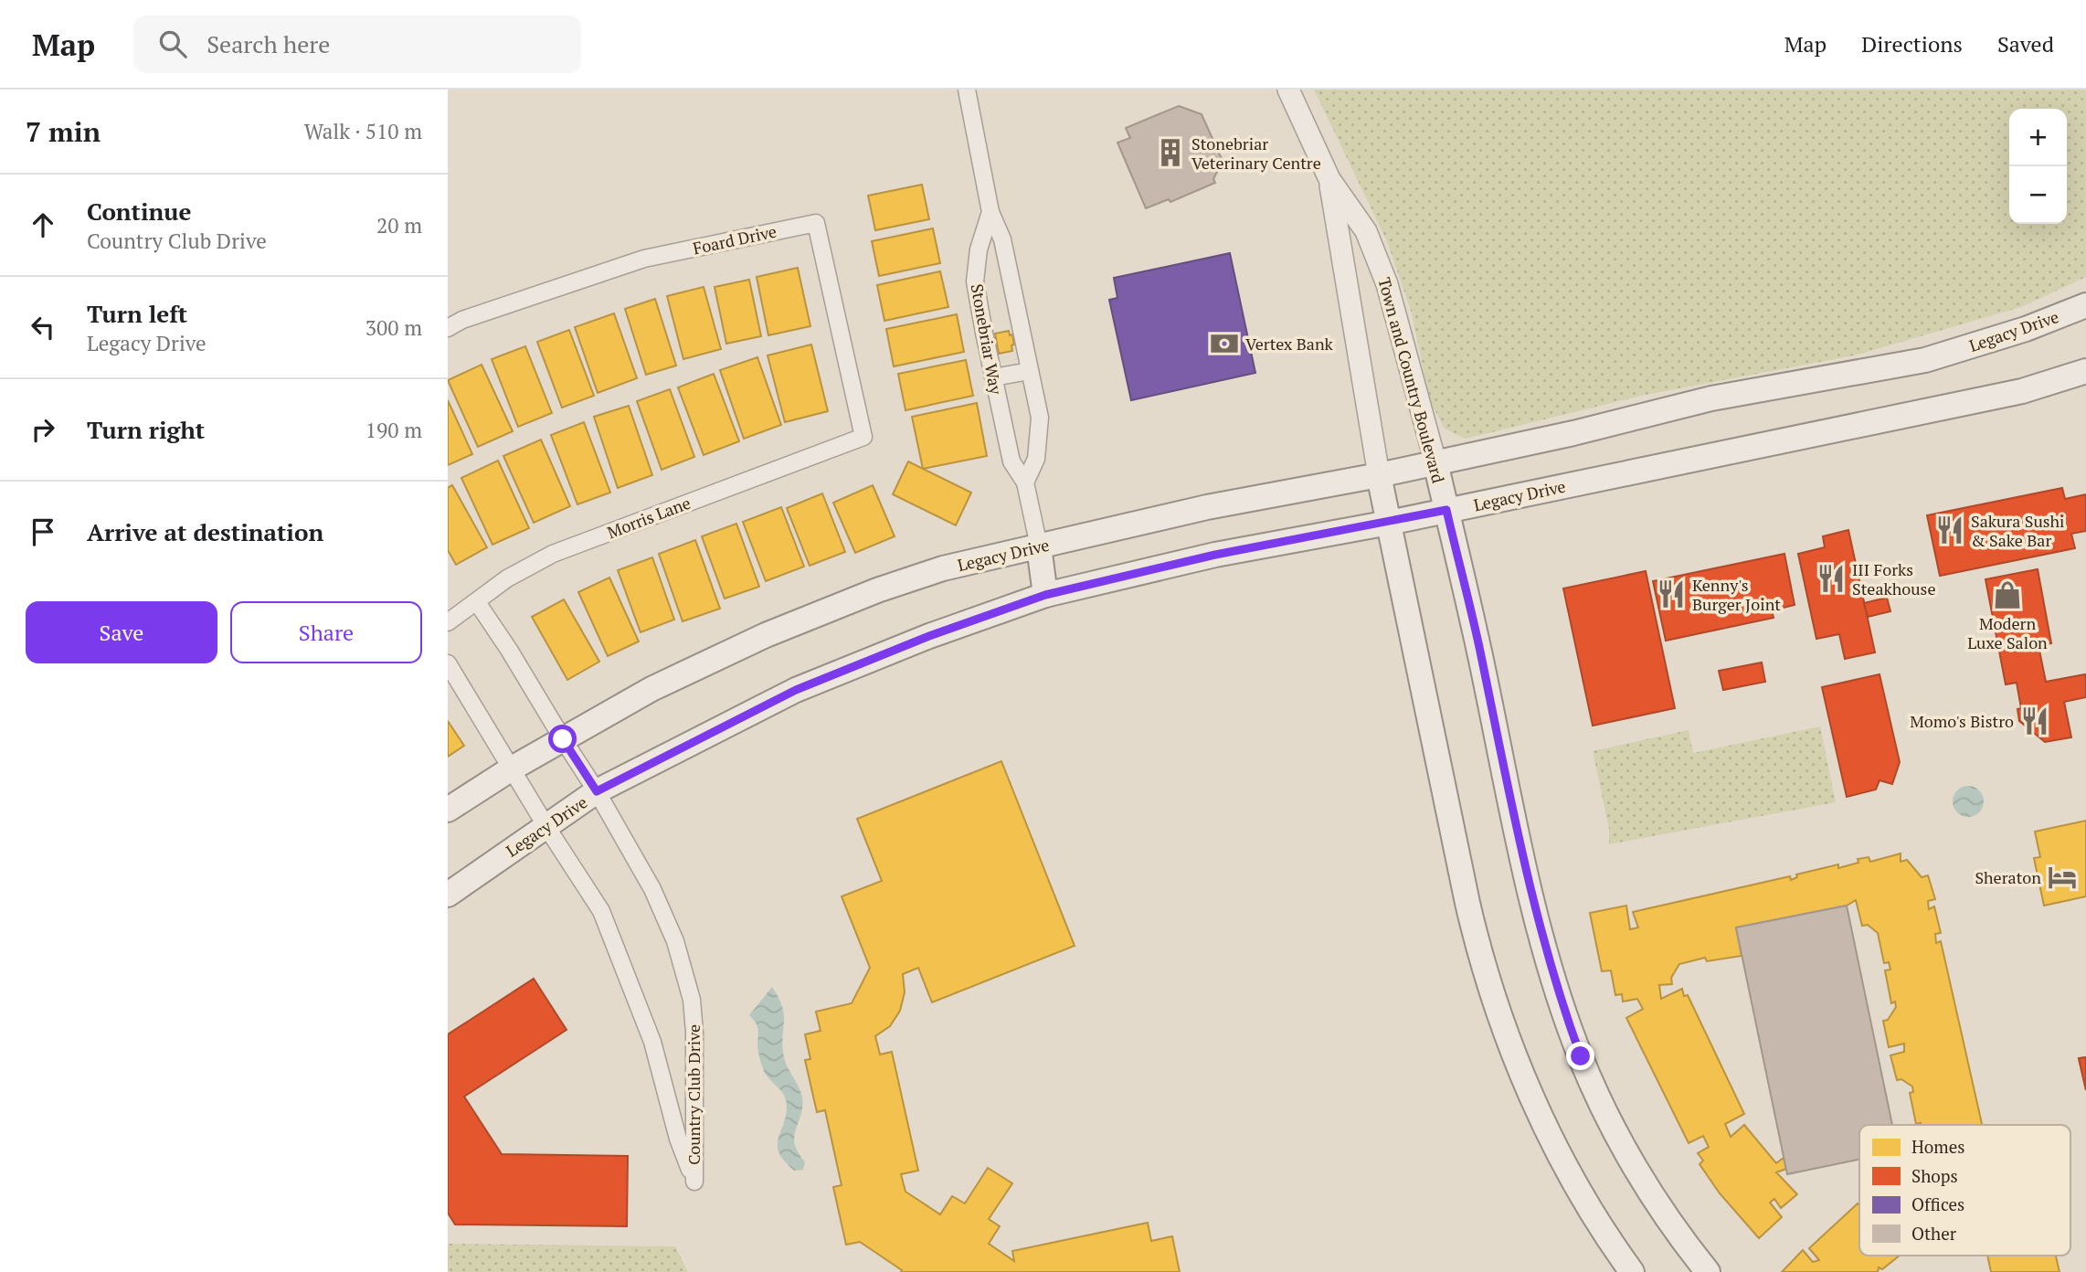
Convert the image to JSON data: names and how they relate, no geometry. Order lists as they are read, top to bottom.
{
  "streets": {
    "main road": ["Legacy Drive", "Town and Country Boulevard"],
    "street": [
      "Foard Drive",
      "Stonebriar Way",
      "Morris Lane",
      "Country Club Drive"
    ]
  },
  "crossings": [
    ["Foard Drive", "Morris Lane"],
    ["Legacy Drive", "Stonebriar Way"],
    ["Legacy Drive", "Town and Country Boulevard"],
    ["Legacy Drive", "Country Club Drive"],
    ["Morris Lane", "Country Club Drive"]
  ],
  "places": {
    "building": ["Stonebriar Veterinary Centre"],
    "bank": ["Vertex Bank"],
    "restaurant": [
      "Sakura Sushi & Sake Bar",
      "III Forks Steakhouse",
      "Kenny's Burger Joint",
      "Momo's Bistro"
    ],
    "shop": ["Modern Luxe Salon"],
    "hotel": ["Sheraton"]
  },
  "legend": [
    "Homes",
    "Shops",
    "Offices",
    "Other"
  ],
  "page": {
    "header": "Map",
    "search": "Search here",
    "nav": ["Map", "Directions", "Saved"],
    "heading": ["7 min", "Walk · 510 m"],
    "map_buttons": ["+", "−"],
    "list": [
      ["Continue", "Country Club Drive", "20 m"],
      ["Turn left", "Legacy Drive", "300 m"],
      ["Turn right", "190 m"],
      "Arrive at destination"
    ],
    "buttons": ["Save", "Share"]
  }
}
